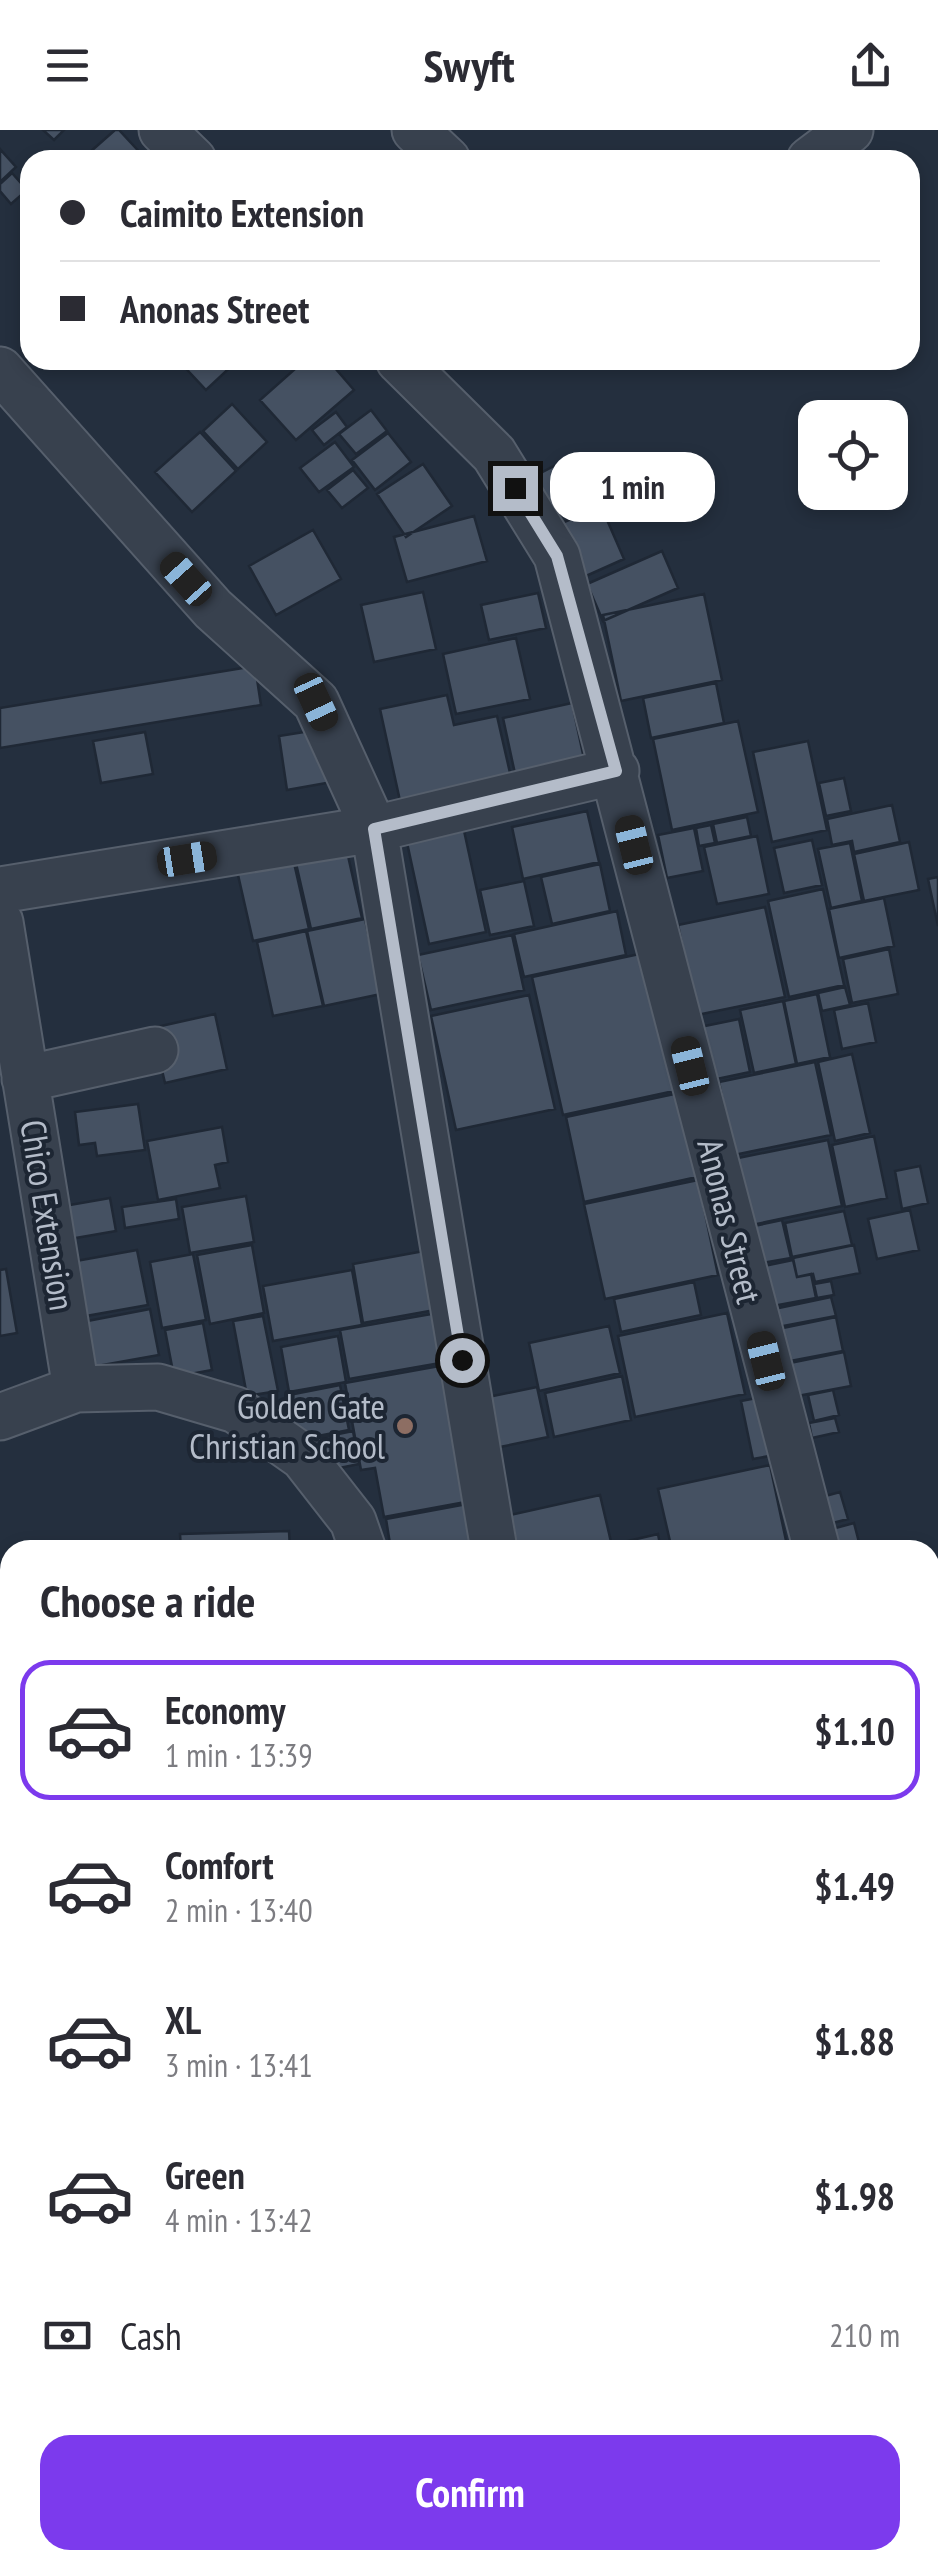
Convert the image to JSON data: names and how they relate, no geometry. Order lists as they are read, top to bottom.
{
  "streets": {
    "street": ["Chico Extension", "Anonas Street"]
  },
  "places": ["Golden Gate Christian School"],
  "page": {
    "header": "Swyft",
    "banner": ["Caimito Extension", "Anonas Street"],
    "bubble": "1 min",
    "heading": "Choose a ride",
    "list": [
      {
        "name": "Economy",
        "note": "1 min · 13:39",
        "value": "$1.10"
      },
      {
        "name": "Comfort",
        "note": "2 min · 13:40",
        "value": "$1.49"
      },
      {
        "name": "XL",
        "note": "3 min · 13:41",
        "value": "$1.88"
      },
      {
        "name": "Green",
        "note": "4 min · 13:42",
        "value": "$1.98"
      }
    ],
    "pay": ["Cash", "210 m"],
    "buttons": "Confirm"
  }
}
